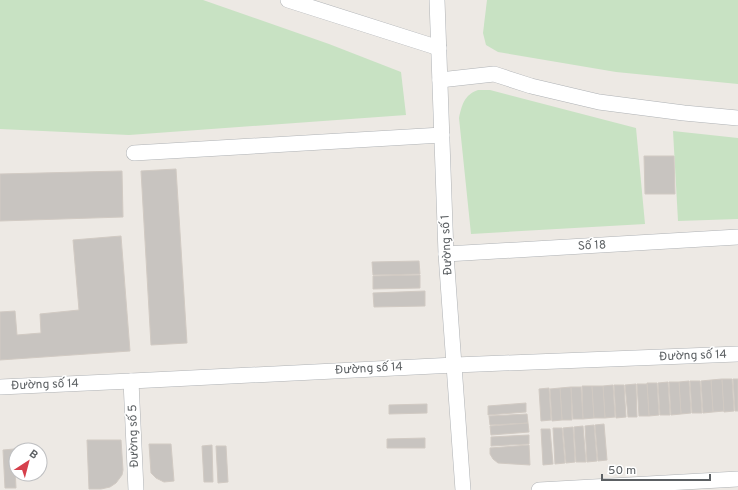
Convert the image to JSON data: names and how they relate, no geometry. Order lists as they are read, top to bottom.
{
  "streets": {
    "street": [
      "Đường số 1",
      "Số 18",
      "Đường số 14",
      "Đường số 5"
    ]
  },
  "crossings": [
    ["Đường số 1", "Số 18"],
    ["Đường số 1", "Đường số 14"],
    ["Đường số 14", "Đường số 5"]
  ],
  "scale_bar": "50 m",
  "north": "top right"
}
